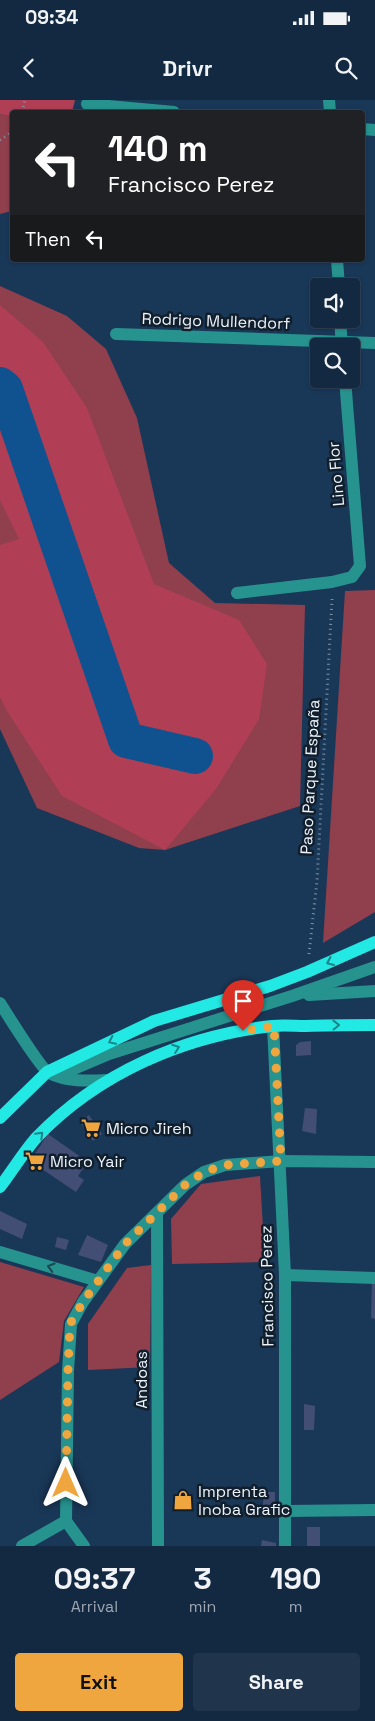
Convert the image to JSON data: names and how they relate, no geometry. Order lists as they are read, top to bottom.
{
  "streets": {
    "street": [
      "Rodrigo Mullendorf",
      "Lino Flor",
      "Francisco Perez",
      "Andoas"
    ],
    "path": ["Paso Parque España"]
  },
  "crossings": [
    ["Lino Flor", "Paso Parque España"]
  ],
  "places": {
    "supermarket": ["Micro Jireh", "Micro Yair"],
    "shop": ["Imprenta Inoba Grafic"]
  },
  "page": {
    "status": "09:34",
    "header": "Drivr",
    "turn": ["140 m", "Francisco Perez"],
    "then": "Then",
    "eta": [
      "09:37",
      "Arrival",
      "3",
      "min",
      "190",
      "m"
    ],
    "buttons": ["Exit", "Share"]
  }
}
